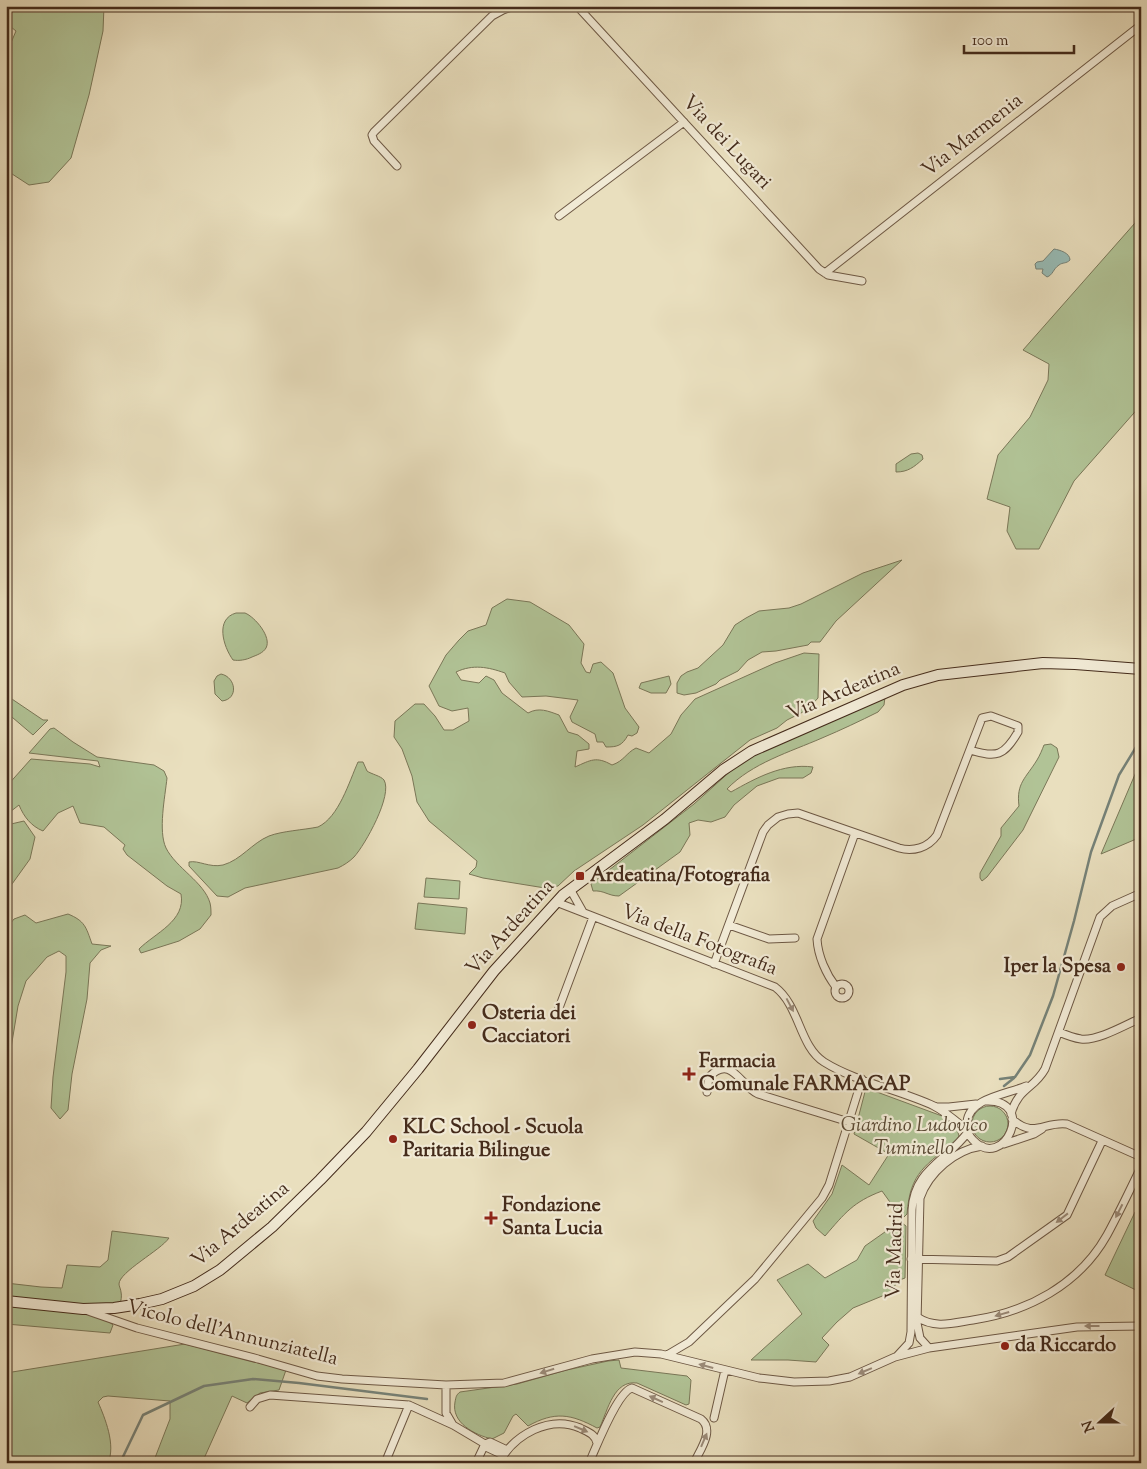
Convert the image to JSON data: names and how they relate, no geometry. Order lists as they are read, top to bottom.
{
  "streets": {
    "main road": ["Via Ardeatina"],
    "street": [
      "Via Marmenia",
      "Via dei Lugari",
      "Via della Fotografia",
      "Via Madrid",
      "Vicolo dell'Annunziatella"
    ]
  },
  "crossings": [
    ["Via Marmenia", "Via dei Lugari"],
    ["Via Ardeatina", "Via della Fotografia"],
    ["Via Ardeatina", "Vicolo dell'Annunziatella"],
    ["Via della Fotografia", "Via Madrid"],
    ["Via Madrid", "Vicolo dell'Annunziatella"]
  ],
  "one_way": ["Via della Fotografia", "Vicolo dell'Annunziatella"],
  "parks": ["Giardino Ludovico Tuminello"],
  "places": {
    "transit": ["Ardeatina/Fotografia"],
    "other": [
      "Iper la Spesa",
      "Osteria dei Cacciatori",
      "KLC School - Scuola Paritaria Bilingue",
      "da Riccardo"
    ],
    "health": ["Farmacia Comunale FARMACAP", "Fondazione Santa Lucia"]
  },
  "scale_bar": "100 m",
  "north": "left"
}
